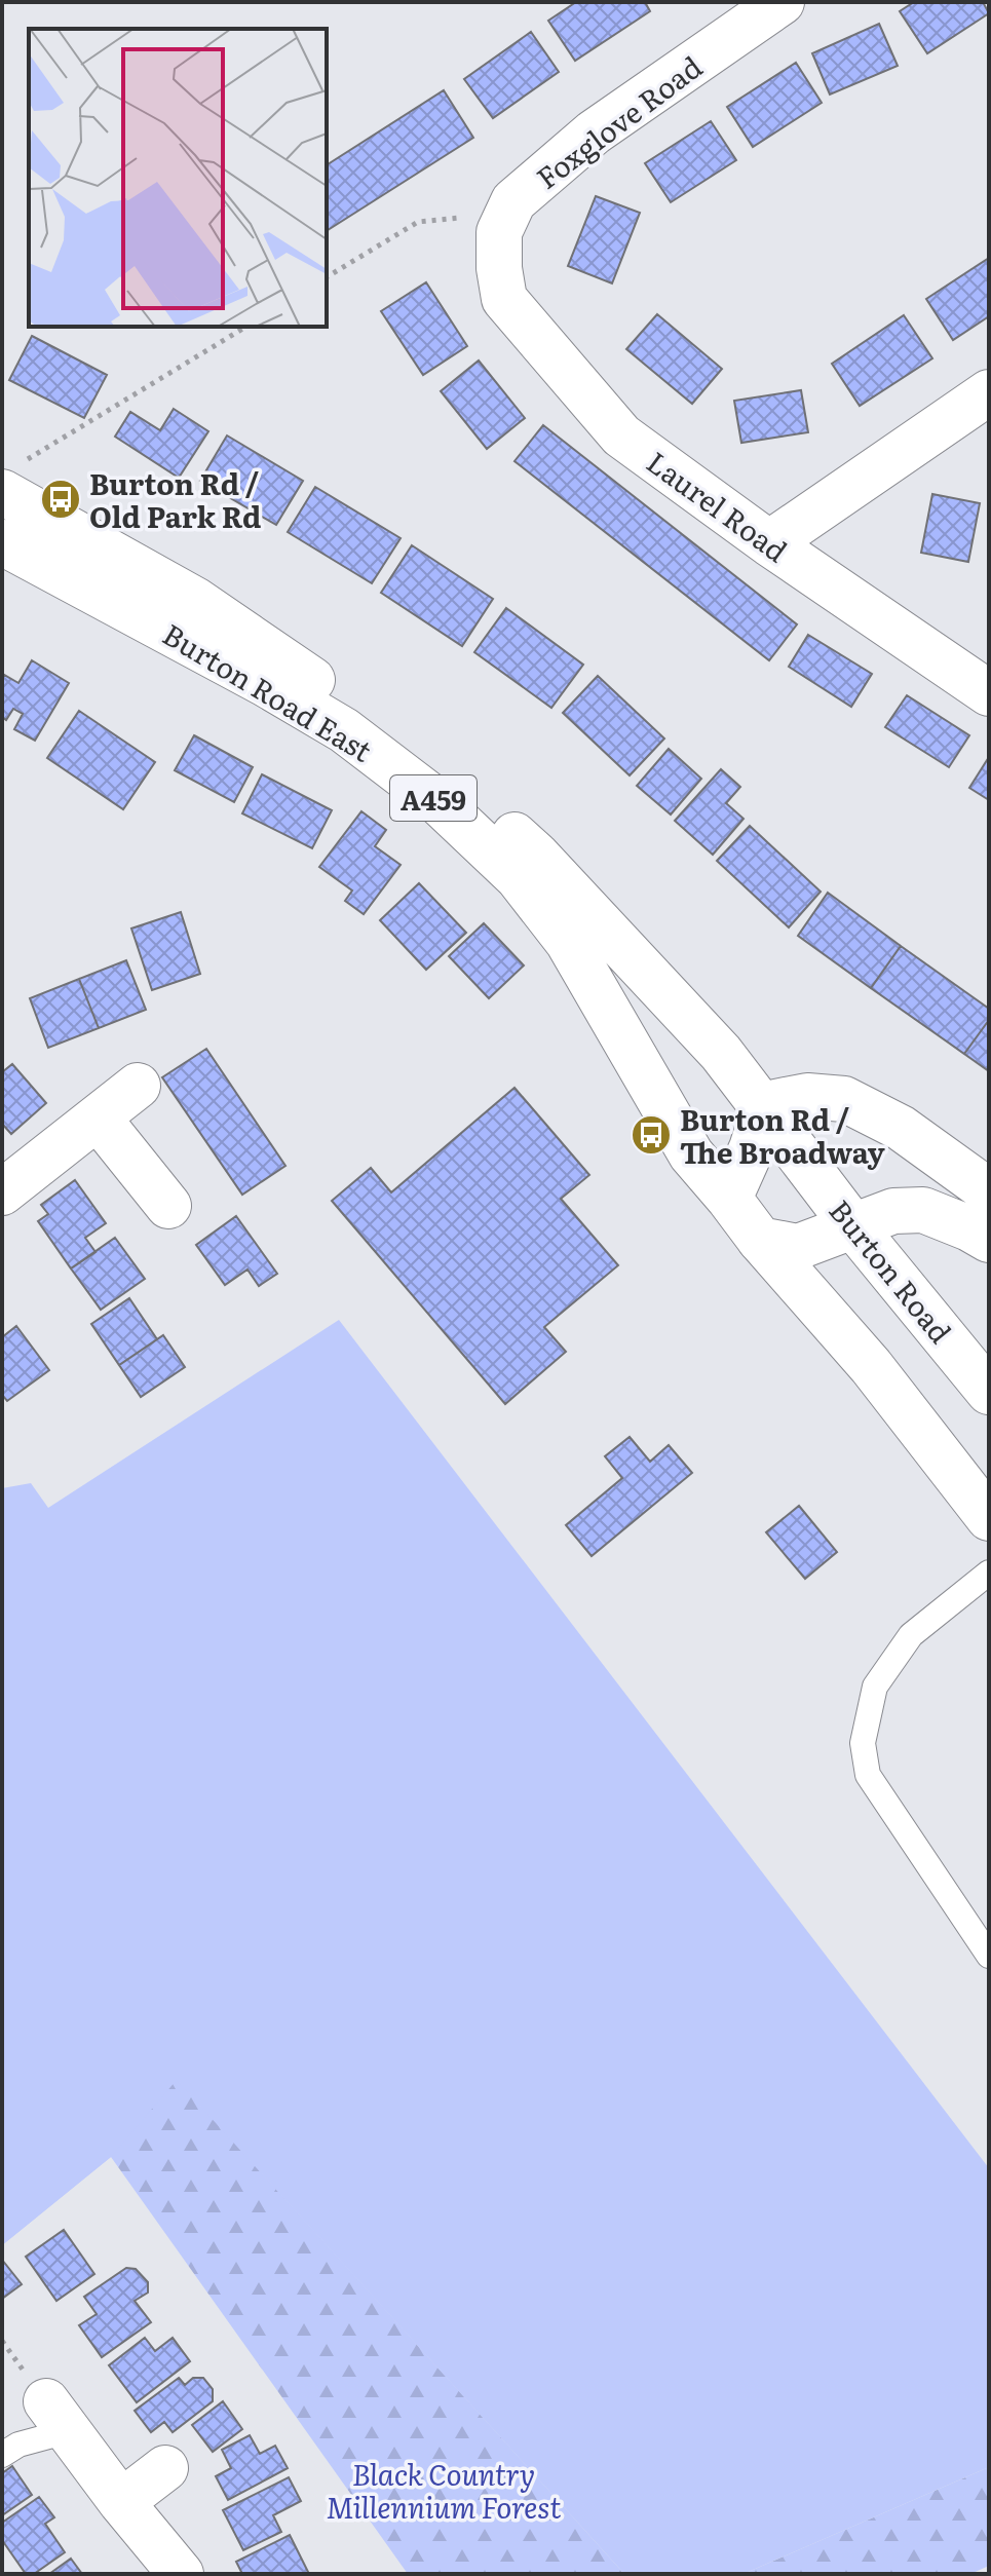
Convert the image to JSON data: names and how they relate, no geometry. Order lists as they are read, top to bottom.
{
  "streets": {
    "main road": [
      "Foxglove Road",
      "Laurel Road",
      "Burton Road East",
      "A459",
      "Burton Road"
    ]
  },
  "crossings": [
    ["Foxglove Road", "Laurel Road"],
    ["Burton Road East", "Burton Road"]
  ],
  "parks": ["Black Country Millennium Forest"],
  "places": {
    "bus stop": ["Burton Rd / Old Park Rd", "Burton Rd / The Broadway"]
  }
}
